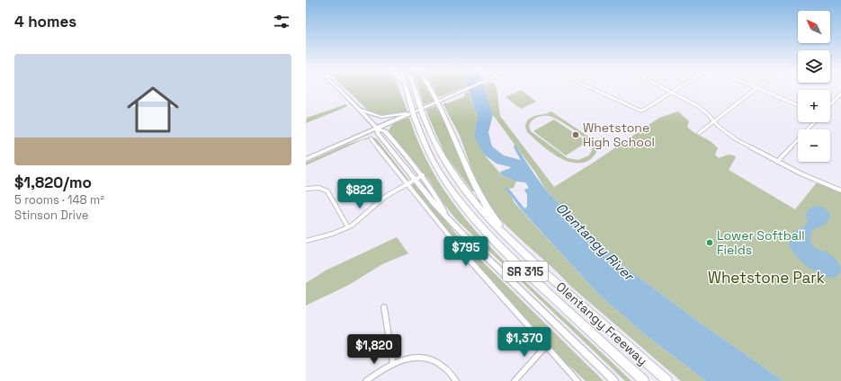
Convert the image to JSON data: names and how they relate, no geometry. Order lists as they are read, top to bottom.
{
  "streets": {
    "highway": ["SR 315", "Olentangy Freeway"]
  },
  "water": ["Olentangy River"],
  "parks": ["Whetstone Park"],
  "places": ["Whetstone High School", "Lower Softball Fields"],
  "north": "top left",
  "page": {
    "heading": "4 homes",
    "map_buttons": ["+", "−"],
    "list": [
      {
        "name": "$1,820/mo",
        "note": "5 rooms · 148 m² · Stinson Drive"
      }
    ],
    "price": [
      "$822",
      "$795",
      "$1,370",
      "$1,820"
    ]
  }
}
